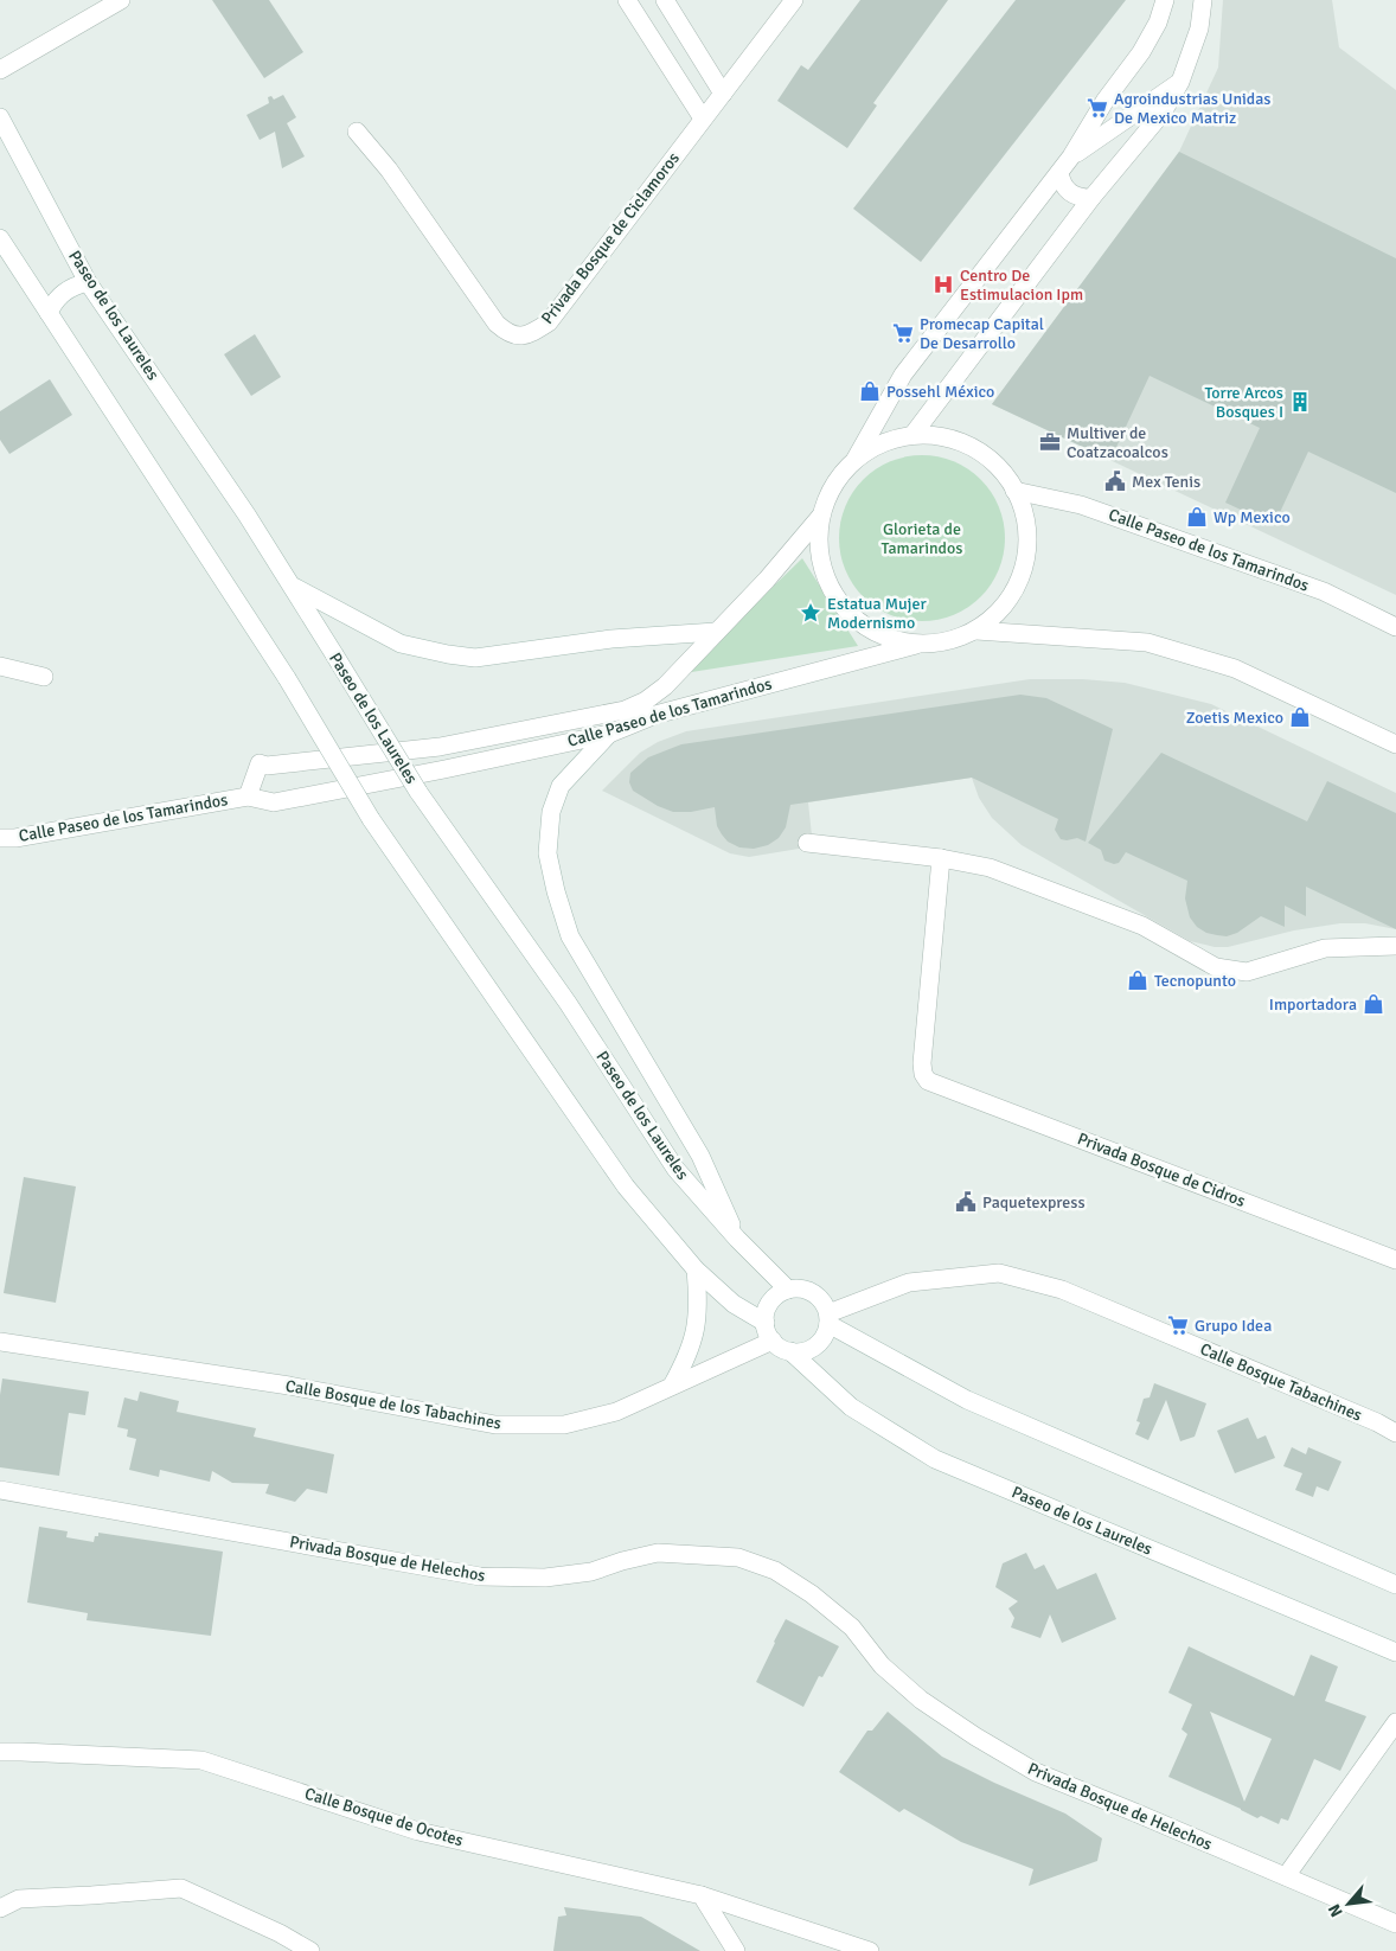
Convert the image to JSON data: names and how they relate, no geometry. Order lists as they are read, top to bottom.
{
  "streets": {
    "street": [
      "Privada Bosque de Ciclamoros",
      "Paseo de los Laureles",
      "Calle Paseo de los Tamarindos",
      "Privada Bosque de Cidros",
      "Calle Bosque Tabachines",
      "Calle Bosque de los Tabachines",
      "Privada Bosque de Helechos",
      "Calle Bosque de Ocotes"
    ]
  },
  "crossings": [
    ["Paseo de los Laureles", "Calle Bosque Tabachines"],
    ["Paseo de los Laureles", "Calle Bosque de los Tabachines"],
    ["Calle Bosque Tabachines", "Calle Bosque de los Tabachines"]
  ],
  "parks": ["Glorieta de Tamarindos"],
  "places": {
    "supermarket": ["Agroindustrias Unidas De Mexico Matriz", "Promecap Capital De Desarrollo", "Grupo Idea"],
    "hospital": ["Centro De Estimulacion Ipm"],
    "shop": [
      "Possehl México",
      "Wp Mexico",
      "Zoetis Mexico",
      "Tecnopunto",
      "Importadora"
    ],
    "building": ["Torre Arcos Bosques I"],
    "office": ["Multiver de Coatzacoalcos"],
    "public building": ["Mex Tenis", "Paquetexpress"],
    "place": ["Estatua Mujer Modernismo"]
  },
  "north": "bottom left"
}
